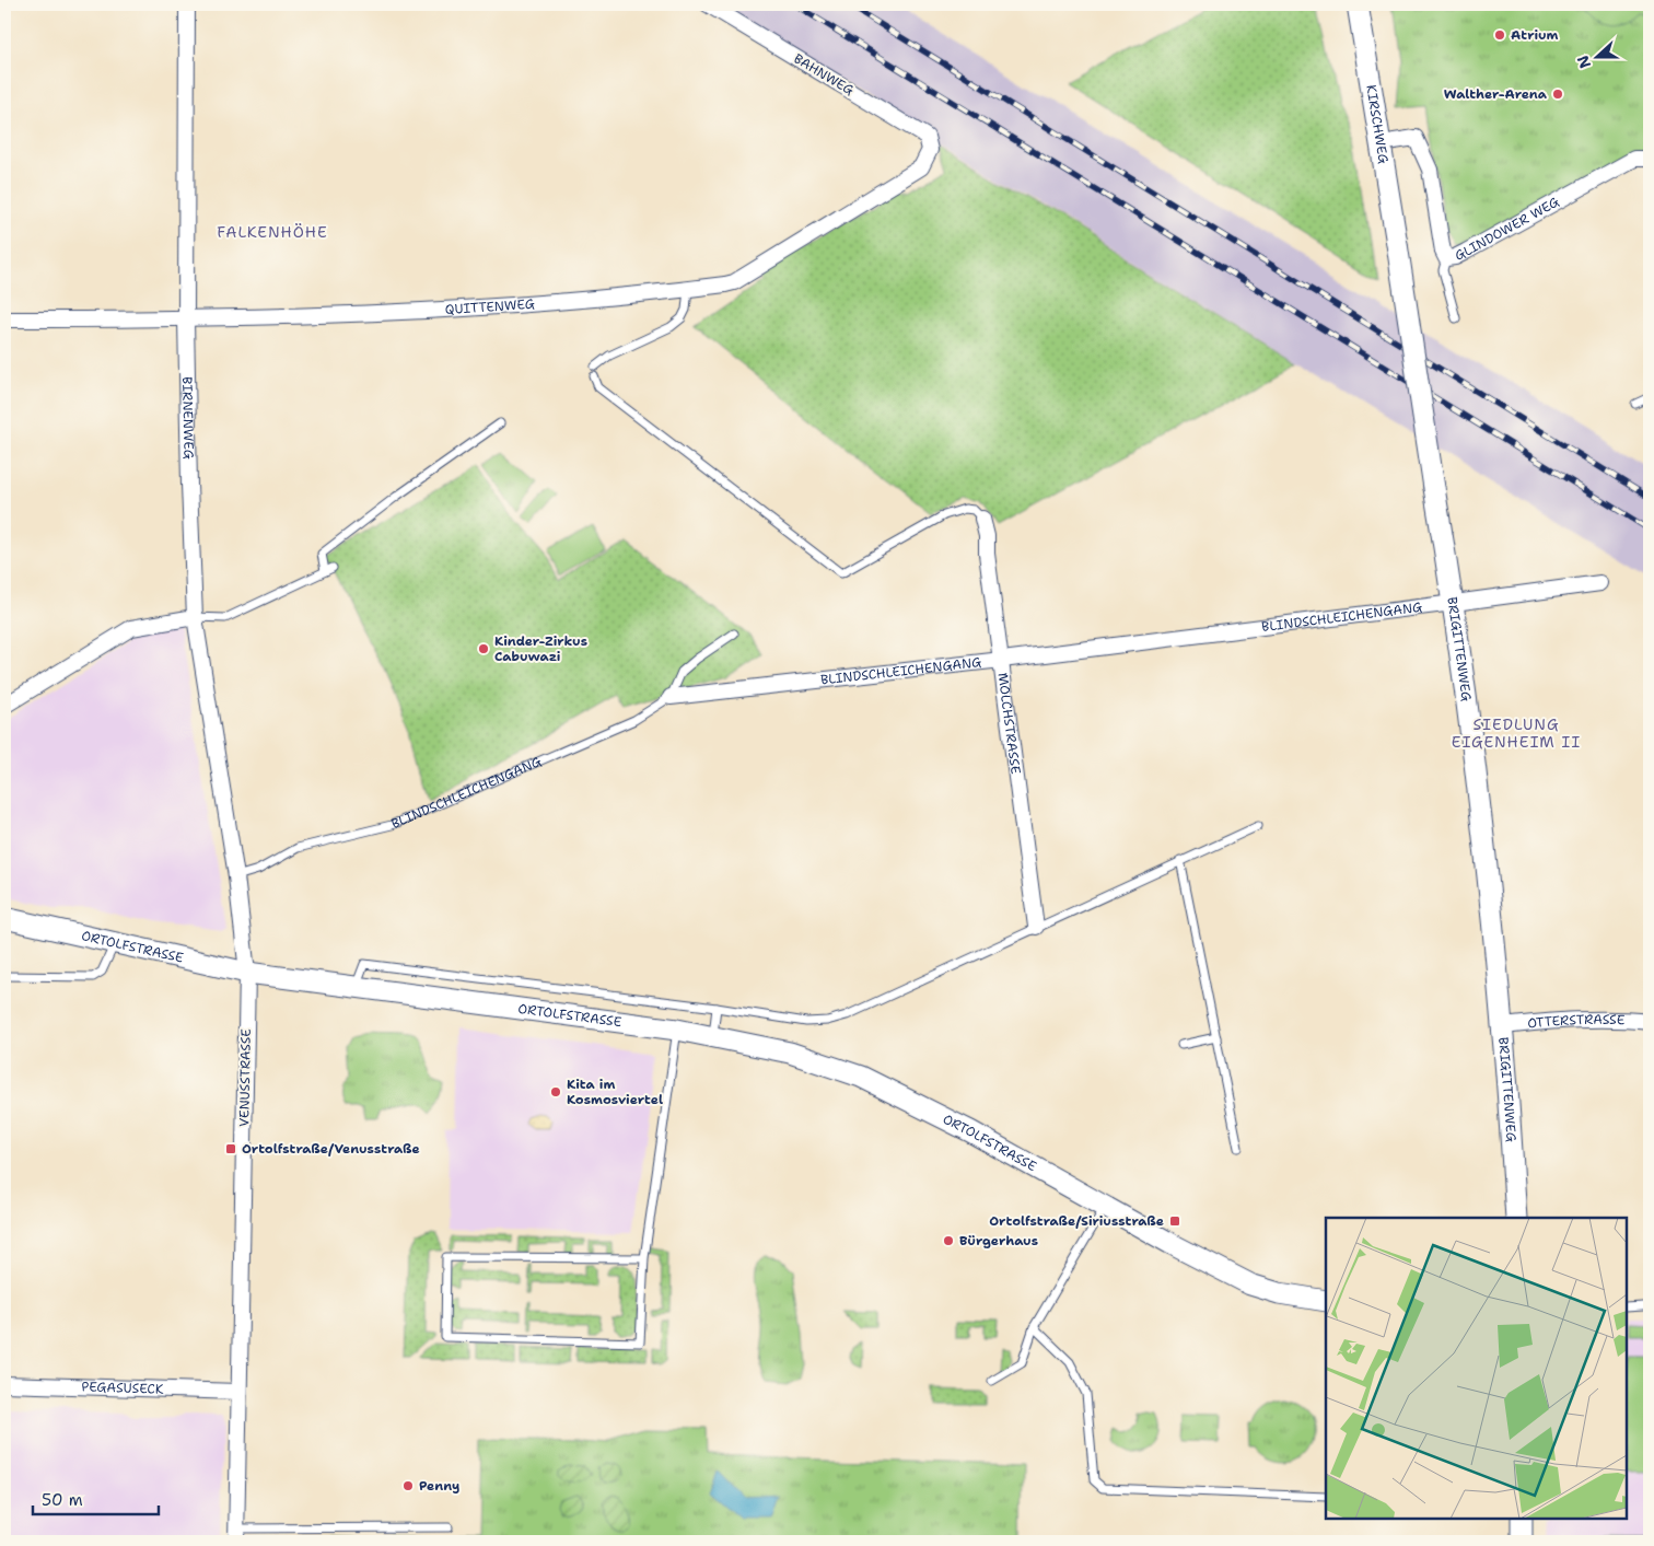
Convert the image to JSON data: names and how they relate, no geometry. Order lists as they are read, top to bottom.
{
  "streets": {
    "street": [
      "BAHNWEG",
      "KIRSCHWEG",
      "GLINDOWER WEG",
      "QUITTENWEG",
      "BIRNENWEG",
      "BLINDSCHLEICHENGANG",
      "BRIGITTENWEG",
      "MOLCHSTRASSE",
      "ORTOLFSTRASSE",
      "OTTERSTRASSE",
      "VENUSSTRASSE",
      "PEGASUSECK"
    ]
  },
  "crossings": [
    ["BAHNWEG", "QUITTENWEG"],
    ["KIRSCHWEG", "GLINDOWER WEG"],
    ["KIRSCHWEG", "BRIGITTENWEG"],
    ["QUITTENWEG", "BIRNENWEG"],
    ["BIRNENWEG", "VENUSSTRASSE"],
    ["BLINDSCHLEICHENGANG", "BRIGITTENWEG"],
    ["BLINDSCHLEICHENGANG", "MOLCHSTRASSE"],
    ["BLINDSCHLEICHENGANG", "VENUSSTRASSE"],
    ["BRIGITTENWEG", "OTTERSTRASSE"],
    ["ORTOLFSTRASSE", "VENUSSTRASSE"],
    ["VENUSSTRASSE", "PEGASUSECK"]
  ],
  "districts": ["FALKENHÖHE", "SIEDLUNG EIGENHEIM II"],
  "places": {
    "other": [
      "Atrium",
      "Walther-Arena",
      "Kinder-Zirkus Cabuwazi",
      "Kita im Kosmosviertel",
      "Bürgerhaus",
      "Penny"
    ],
    "transit": ["Ortolfstraße/Venusstraße", "Ortolfstraße/Siriusstraße"]
  },
  "scale_bar": "50 m",
  "north": "left"
}
